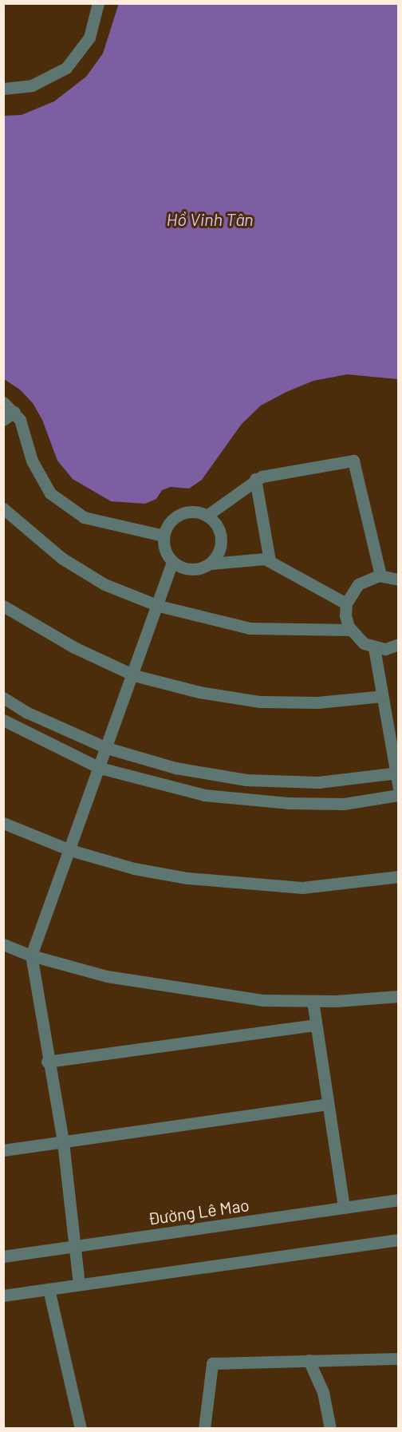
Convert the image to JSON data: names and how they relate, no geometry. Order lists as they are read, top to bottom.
{
  "streets": {
    "street": ["Đường Lê Mao"]
  },
  "water": ["Hồ Vinh Tân"]
}
